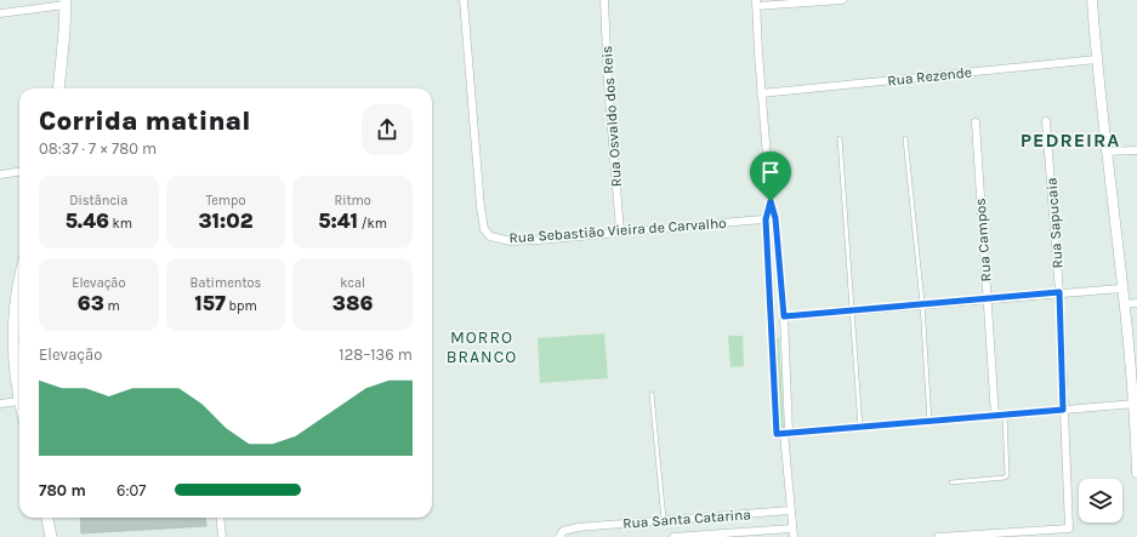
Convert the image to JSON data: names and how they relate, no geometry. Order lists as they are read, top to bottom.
{
  "streets": {
    "street": [
      "Rua Rezende",
      "Rua Osvaldo dos Reis",
      "Rua Sapucaia",
      "Rua Sebastião Vieira de Carvalho",
      "Rua Campos",
      "Rua Santa Catarina"
    ]
  },
  "crossings": [
    ["Rua Osvaldo dos Reis", "Rua Sebastião Vieira de Carvalho"]
  ],
  "districts": ["PEDREIRA", "MORRO BRANCO"],
  "page": {
    "heading": ["Corrida matinal", "08:37 · 7 × 780 m"],
    "stats": [
      ["Distância", "5.46 km"],
      ["Tempo", "31:02"],
      ["Ritmo", "5:41 /km"],
      ["Elevação", "63 m"],
      ["Batimentos", "157 bpm"],
      ["kcal", "386"]
    ],
    "chart": ["Elevação", "128–136 m"],
    "list": [
      {
        "name": "780 m",
        "note": "6:07"
      }
    ]
  }
}
